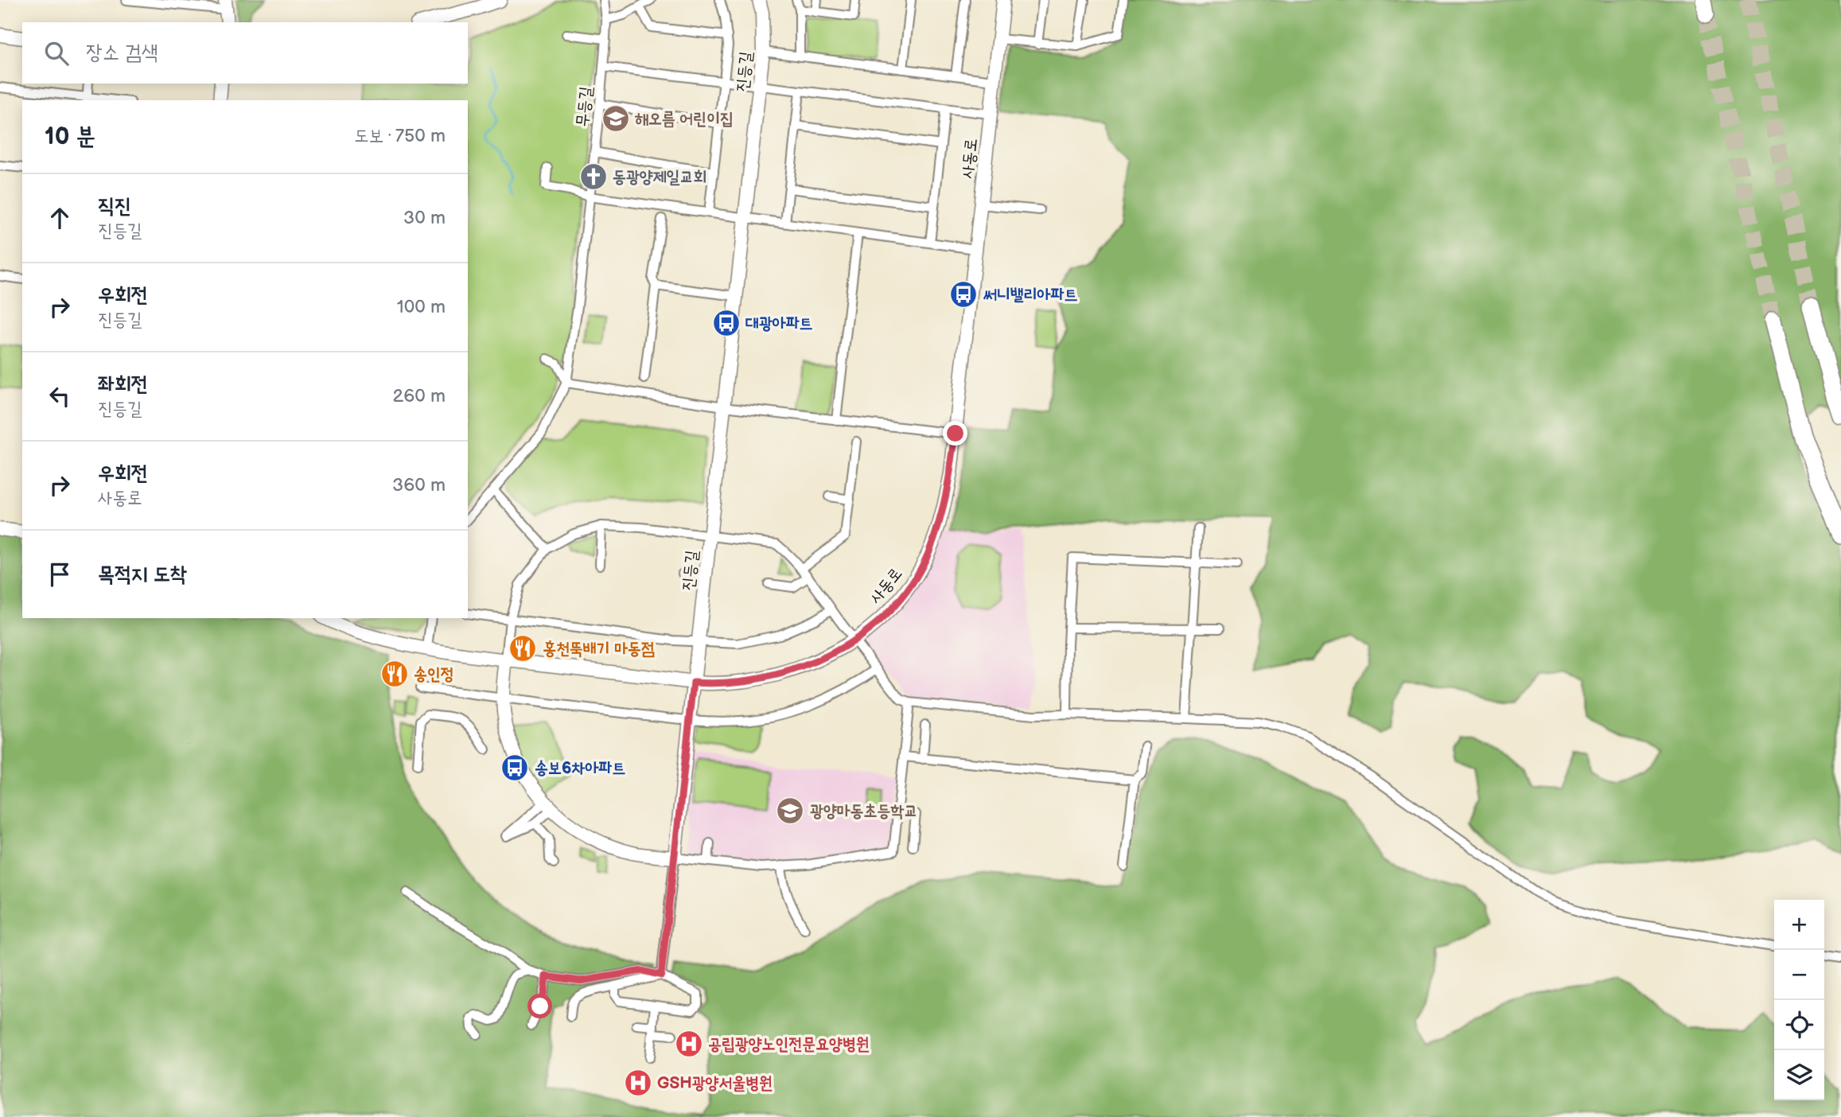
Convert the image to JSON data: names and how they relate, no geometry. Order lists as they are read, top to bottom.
{
  "streets": {
    "street": ["진등길", "무등길", "사동로"]
  },
  "crossings": [
    ["진등길", "사동로"]
  ],
  "places": {
    "school or university": ["해오름 어린이집", "광양마동초등학교"],
    "church": ["동광양제일교회"],
    "bus stop": ["써니밸리아파트", "대광아파트", "송보6차아파트"],
    "restaurant": ["홍천뚝배기 마동점", "송인정"],
    "hospital": ["공립광양노인전문요양병원", "GSH광양서울병원"]
  },
  "page": {
    "search": "장소 검색",
    "heading": ["10 분", "도보 · 750 m"],
    "list": [
      ["직진", "진등길", "30 m"],
      ["우회전", "진등길", "100 m"],
      ["좌회전", "진등길", "260 m"],
      ["우회전", "사동로", "360 m"],
      "목적지 도착"
    ],
    "map_buttons": ["+", "−"]
  }
}
